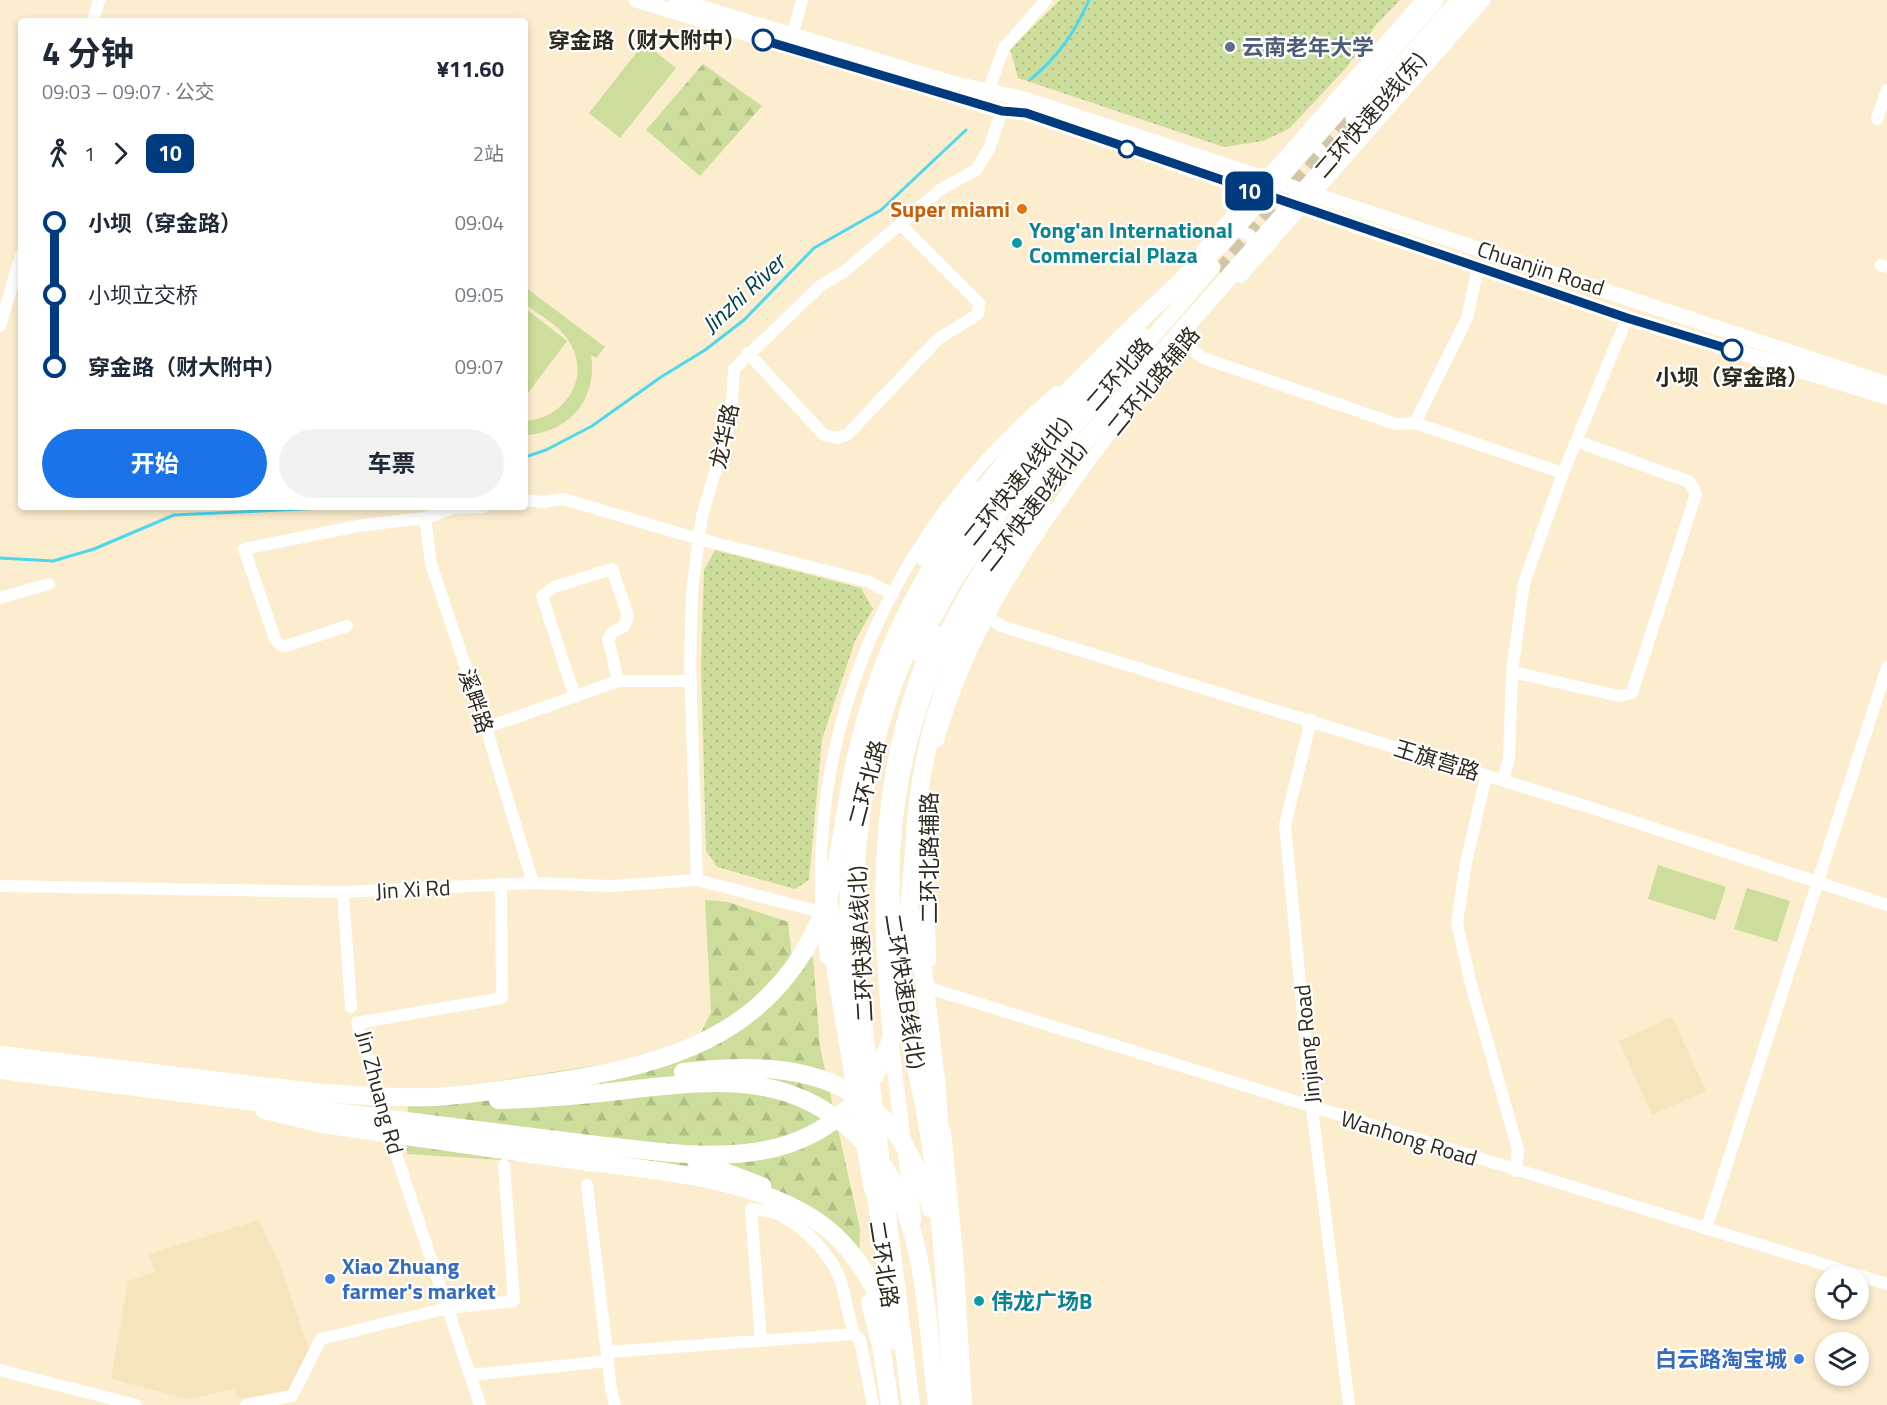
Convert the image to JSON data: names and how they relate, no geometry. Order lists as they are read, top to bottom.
{
  "streets": {
    "highway": ["二环快速B线(东)", "二环快速A线(北)", "二环快速B线(北)"],
    "main road": ["Chuanjin Road", "二环北路"],
    "street": [
      "二环北路辅路",
      "龙华路",
      "溪畔路",
      "王旗营路",
      "Jin Xi Rd",
      "Jinjiang Road",
      "Jin Zhuang Rd",
      "Wanhong Road"
    ]
  },
  "crossings": [
    ["二环快速B线(东)", "二环快速B线(北)"],
    ["Chuanjin Road", "龙华路"],
    ["二环北路", "二环快速A线(北)"],
    ["二环北路辅路", "二环快速B线(北)"],
    ["二环北路辅路", "王旗营路"],
    ["二环北路辅路", "Wanhong Road"],
    ["龙华路", "Jin Xi Rd"],
    ["溪畔路", "Jin Xi Rd"],
    ["王旗营路", "Jinjiang Road"],
    ["Jin Xi Rd", "Jin Zhuang Rd"],
    ["Jinjiang Road", "Wanhong Road"]
  ],
  "water": ["Jinzhi River"],
  "places": [
    "穿金路（财大附中）",
    "云南老年大学",
    "Super miami",
    "Yong'an International Commercial Plaza",
    "小坝（穿金路）",
    "Xiao Zhuang farmer's market",
    "伟龙广场B",
    "白云路淘宝城"
  ],
  "lines": ["bus line 10"],
  "page": {
    "on_map": "10",
    "heading": ["4 分钟", "09:03 – 09:07 · 公交", "¥11.60"],
    "legs": ["1", "10", "2站"],
    "list": [
      {
        "name": "小坝（穿金路）",
        "value": "09:04"
      },
      {
        "name": "小坝立交桥",
        "value": "09:05"
      },
      {
        "name": "穿金路（财大附中）",
        "value": "09:07"
      }
    ],
    "buttons": ["开始", "车票"]
  }
}
